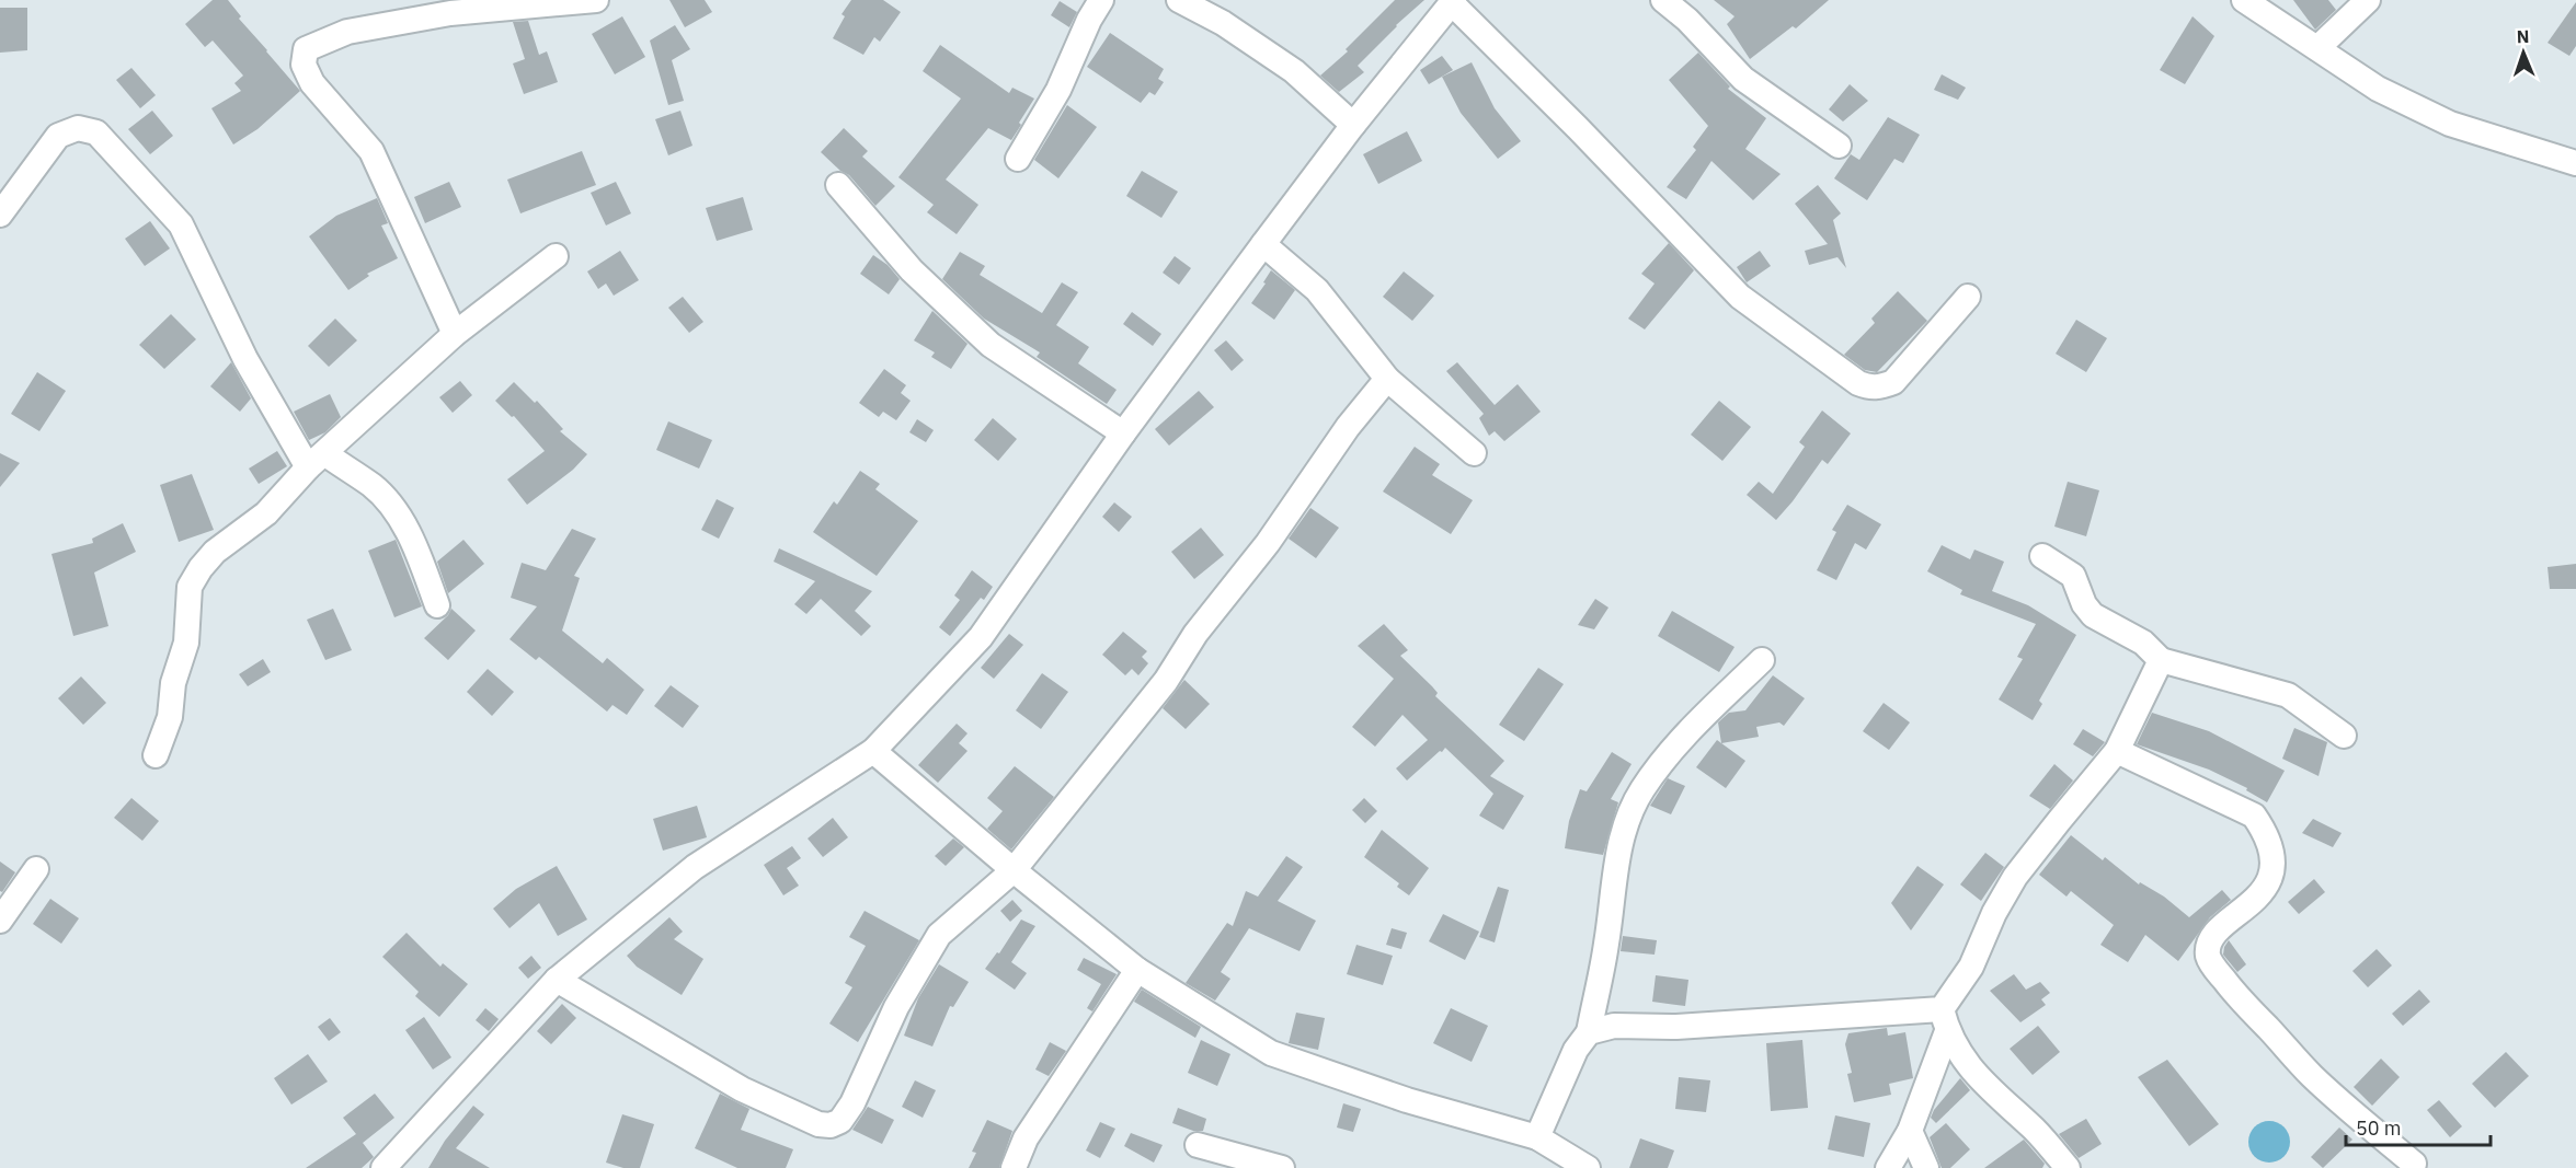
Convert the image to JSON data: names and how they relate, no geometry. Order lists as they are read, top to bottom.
{
  "scale_bar": "50 m",
  "north": "top"
}
